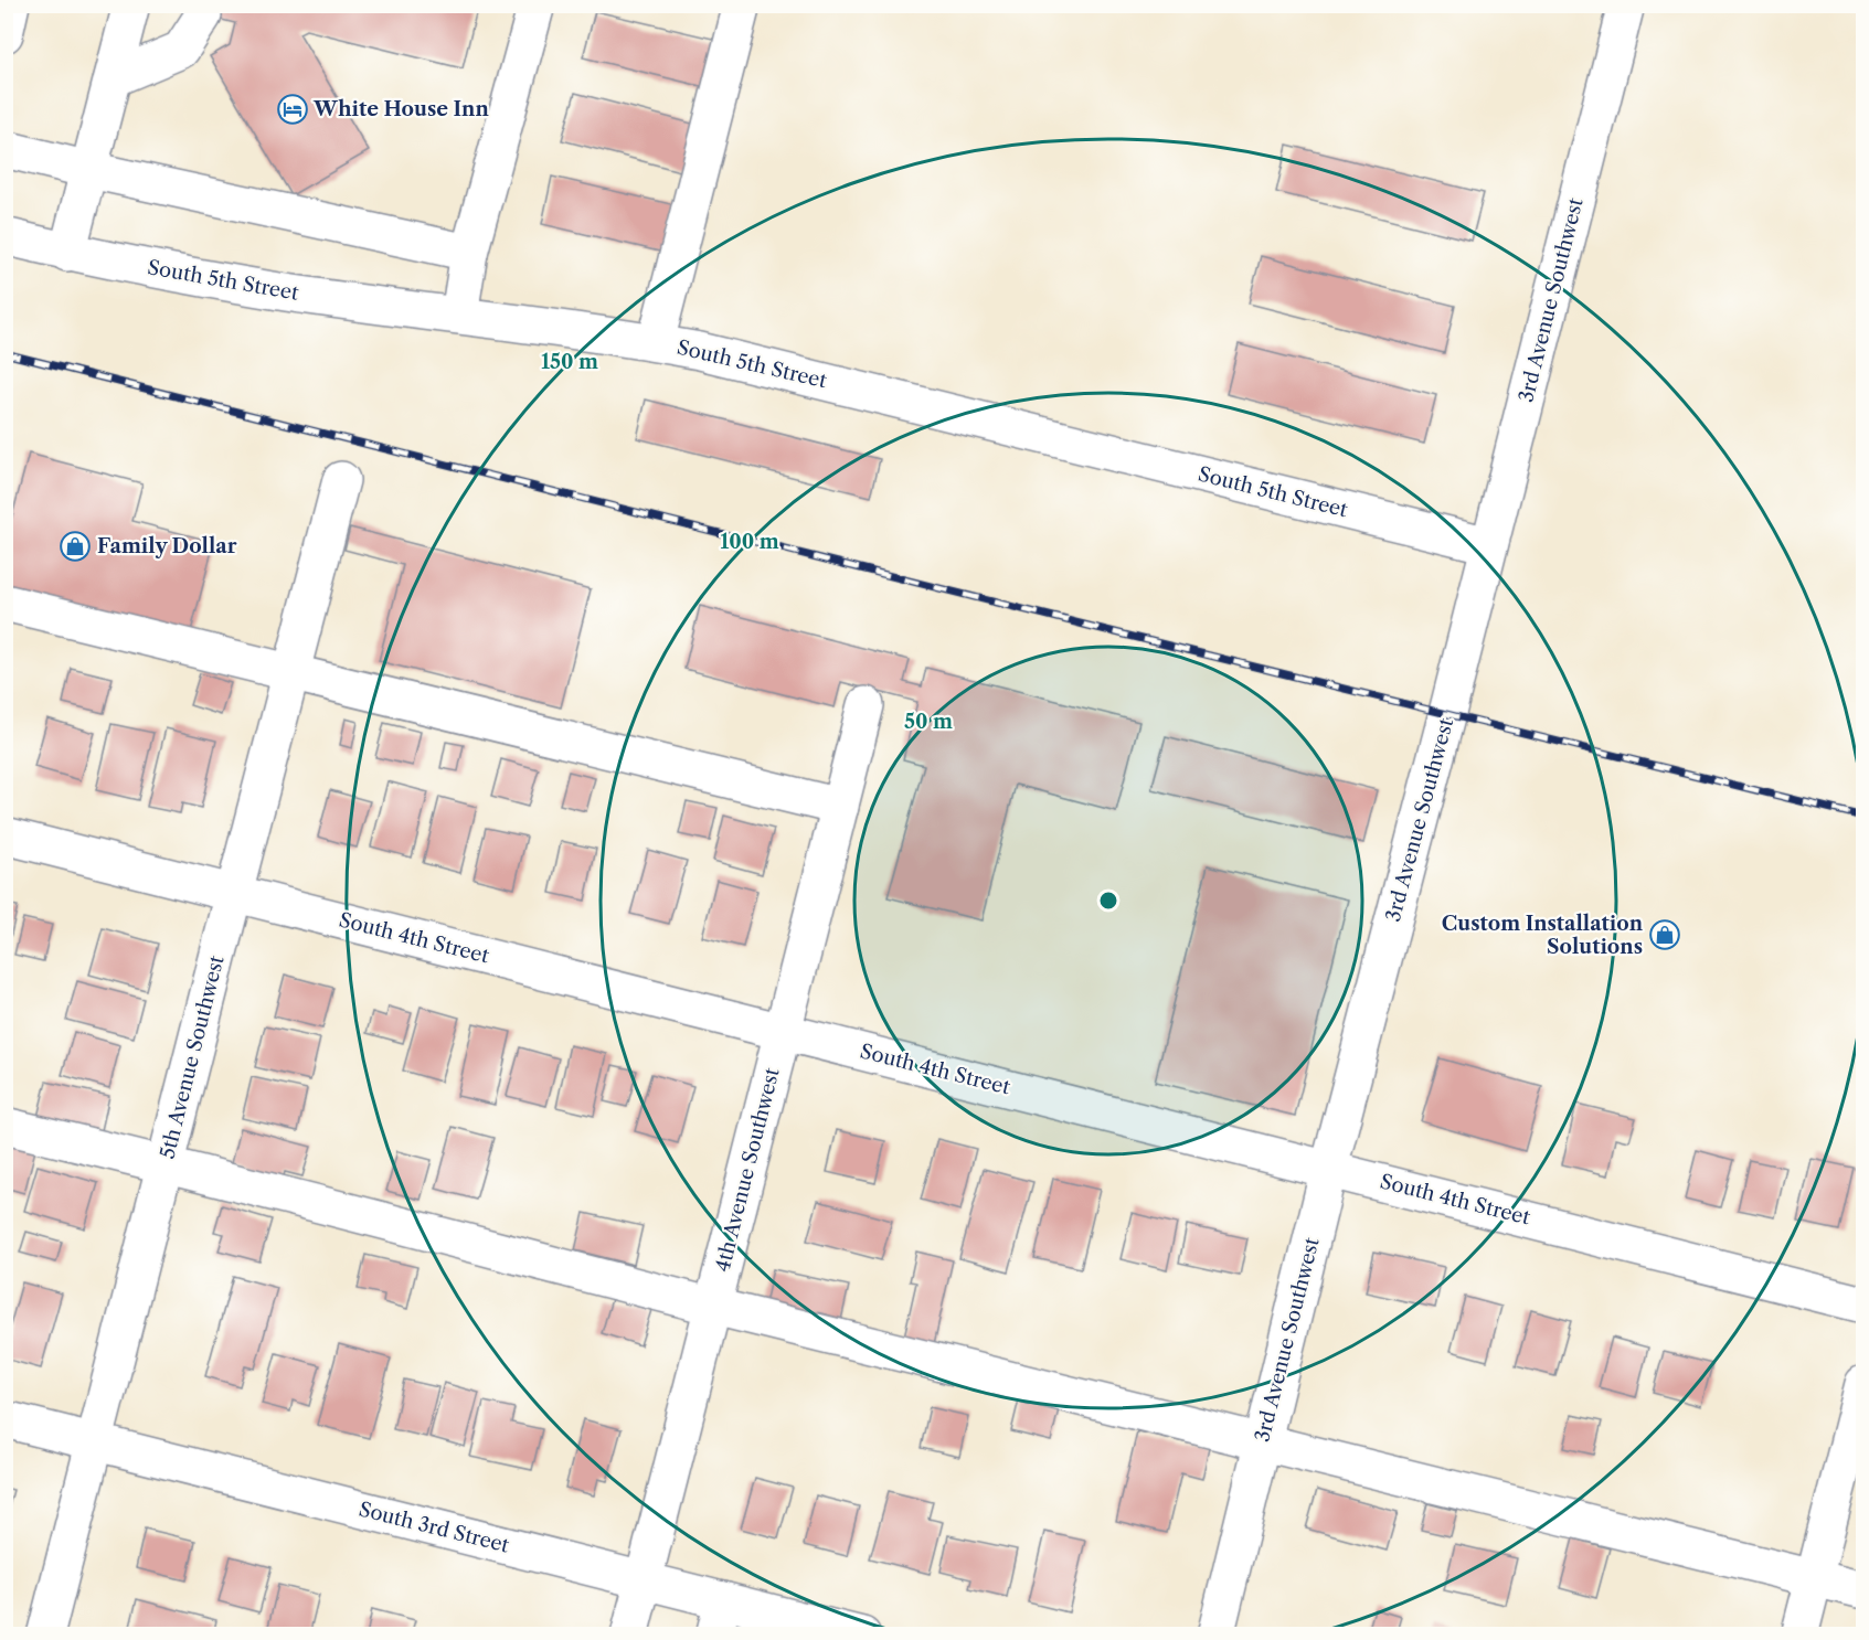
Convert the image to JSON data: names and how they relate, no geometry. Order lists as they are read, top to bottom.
{
  "streets": {
    "street": [
      "South 5th Street",
      "3rd Avenue Southwest",
      "South 4th Street",
      "5th Avenue Southwest",
      "4th Avenue Southwest",
      "South 3rd Street"
    ]
  },
  "crossings": [
    ["South 5th Street", "3rd Avenue Southwest"],
    ["3rd Avenue Southwest", "South 4th Street"],
    ["South 4th Street", "5th Avenue Southwest"],
    ["South 4th Street", "4th Avenue Southwest"],
    ["5th Avenue Southwest", "South 3rd Street"],
    ["4th Avenue Southwest", "South 3rd Street"]
  ],
  "places": {
    "hotel": ["White House Inn"],
    "shop": ["Family Dollar", "Custom Installation Solutions"]
  },
  "rings": ["150 m", "100 m", "50 m"]
}
